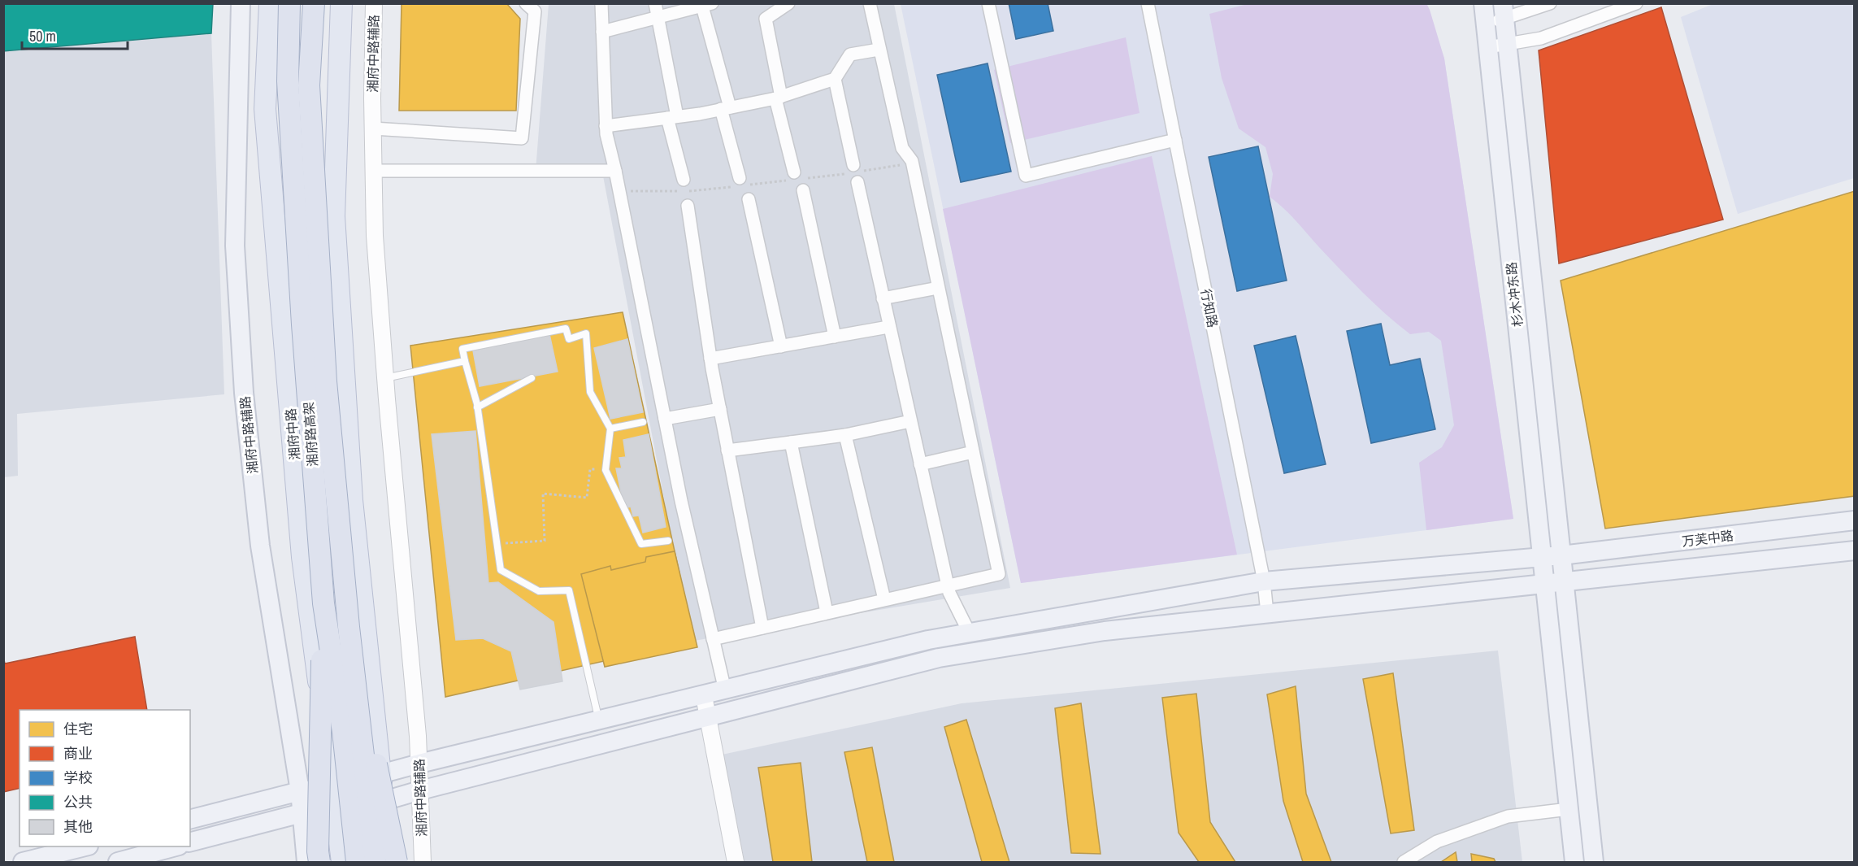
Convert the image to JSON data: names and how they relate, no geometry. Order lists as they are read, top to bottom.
{
  "streets": {
    "highway": ["湘府路高架"],
    "main road": [
      "湘府中路辅路",
      "杉木冲东路",
      "湘府中路",
      "万芙中路"
    ],
    "street": ["行知路"]
  },
  "crossings": [
    ["湘府中路辅路", "万芙中路"],
    ["杉木冲东路", "万芙中路"],
    ["行知路", "万芙中路"],
    ["湘府中路", "万芙中路"]
  ],
  "legend": [
    "住宅",
    "商业",
    "学校",
    "公共",
    "其他"
  ],
  "scale_bar": "50 m"
}
